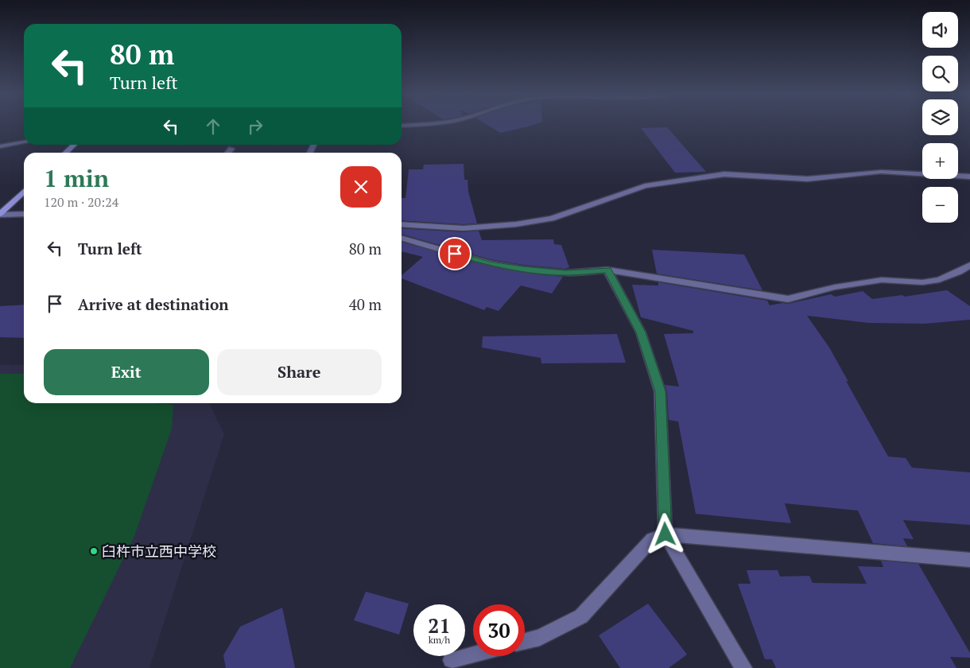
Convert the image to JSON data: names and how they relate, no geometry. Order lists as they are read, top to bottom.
{
  "places": ["臼杵市立西中学校"],
  "page": {
    "map_buttons": ["+", "−"],
    "turn": ["80 m", "Turn left"],
    "heading": ["1 min", "120 m · 20:24"],
    "list": [
      {
        "name": "Turn left",
        "value": "80 m"
      },
      {
        "name": "Arrive at destination",
        "value": "40 m"
      }
    ],
    "buttons": ["Exit", "Share"],
    "speed": "21 km/h",
    "limit": "30"
  }
}
